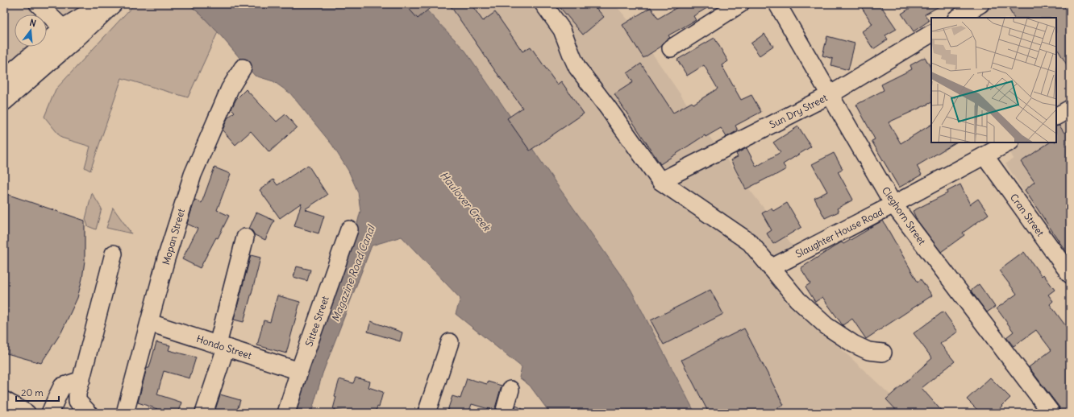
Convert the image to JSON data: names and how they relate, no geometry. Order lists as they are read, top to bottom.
{
  "streets": {
    "street": [
      "Sun Dry Street",
      "Cran Street",
      "Cleghorn Street",
      "Slaughter House Road",
      "Mopan Street",
      "Sittee Street",
      "Hondo Street"
    ]
  },
  "crossings": [
    ["Sun Dry Street", "Cleghorn Street"],
    ["Cran Street", "Slaughter House Road"],
    ["Cleghorn Street", "Slaughter House Road"],
    ["Mopan Street", "Hondo Street"],
    ["Sittee Street", "Hondo Street"]
  ],
  "water": ["Haulover Creek", "Magazine Road Canal"],
  "scale_bar": "20 m",
  "north": "top"
}
